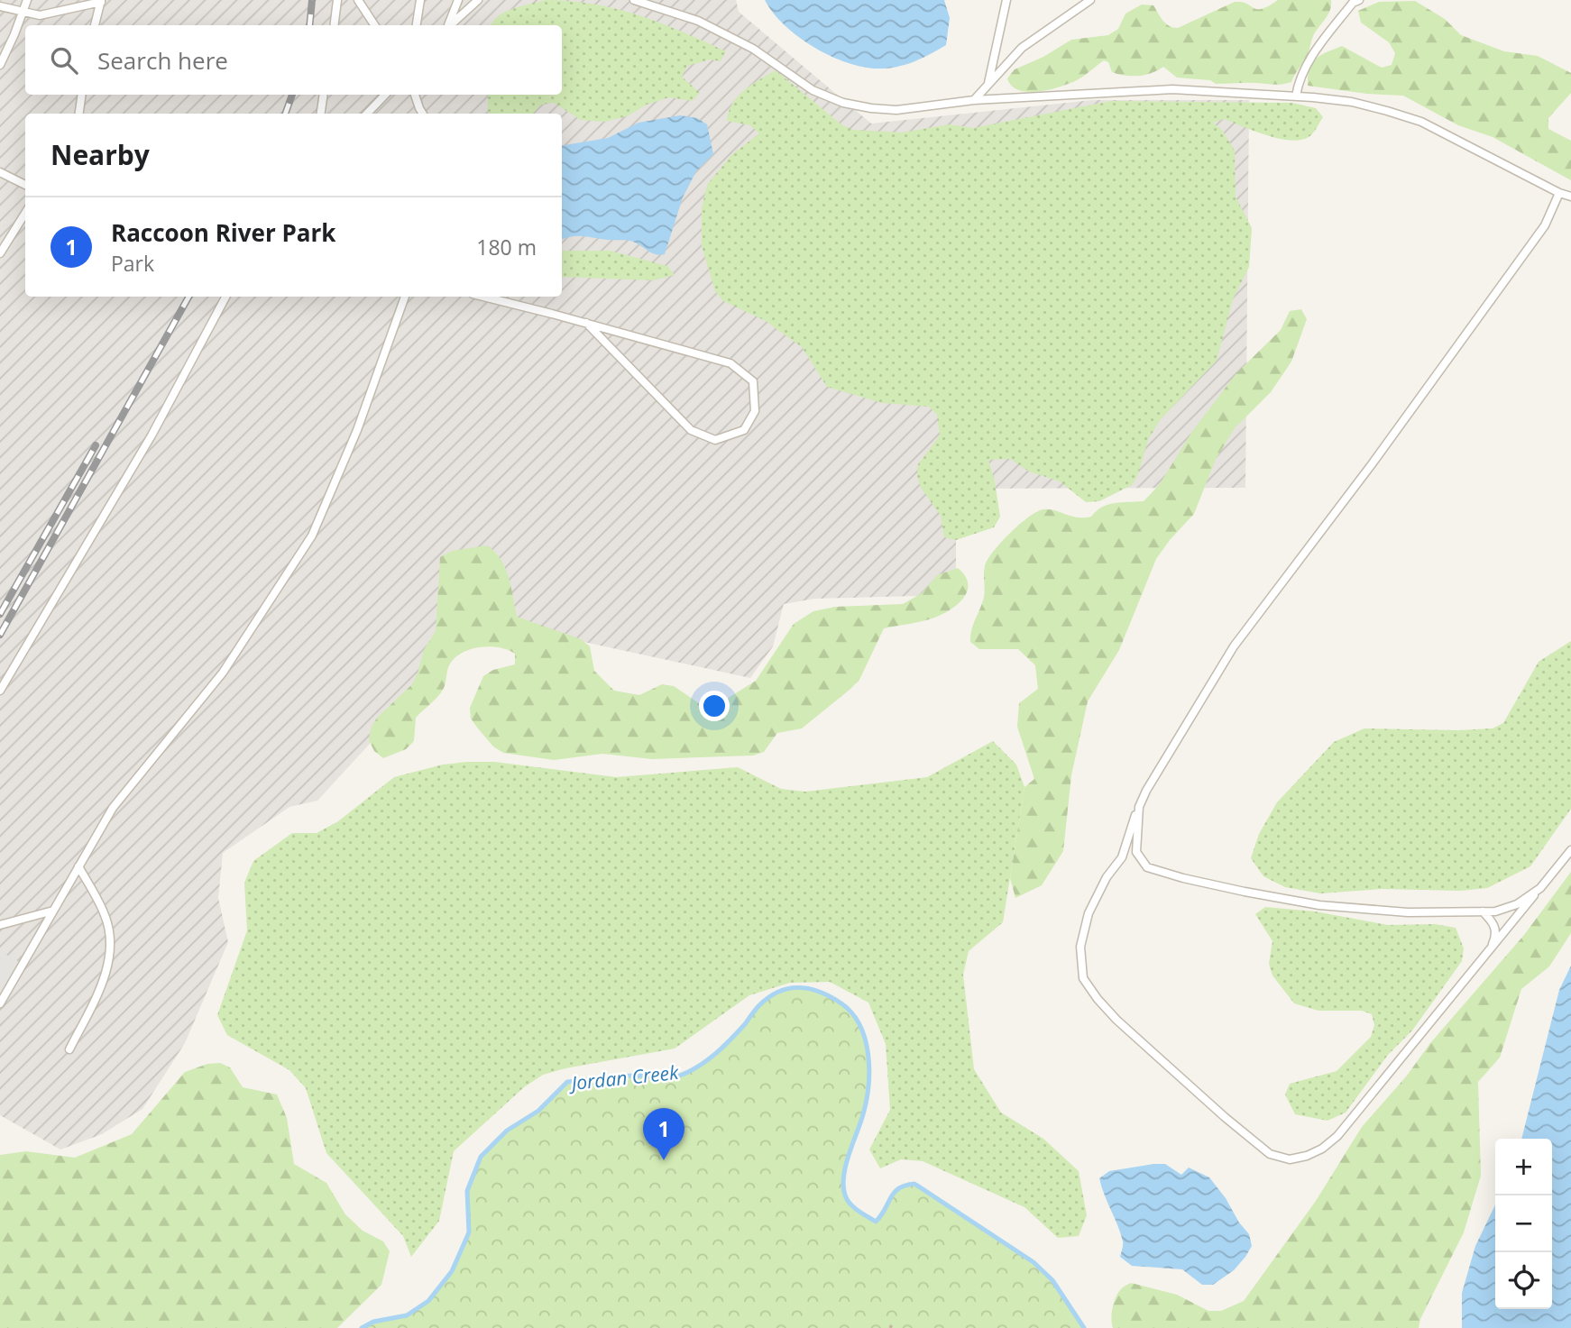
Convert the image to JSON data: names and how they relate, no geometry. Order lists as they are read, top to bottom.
{
  "water": ["Jordan Creek"],
  "page": {
    "search": "Search here",
    "heading": "Nearby",
    "list": [
      {
        "mark": "1",
        "name": "Raccoon River Park",
        "note": "Park",
        "value": "180 m"
      }
    ],
    "pins": "1",
    "map_buttons": ["+", "−"]
  }
}
